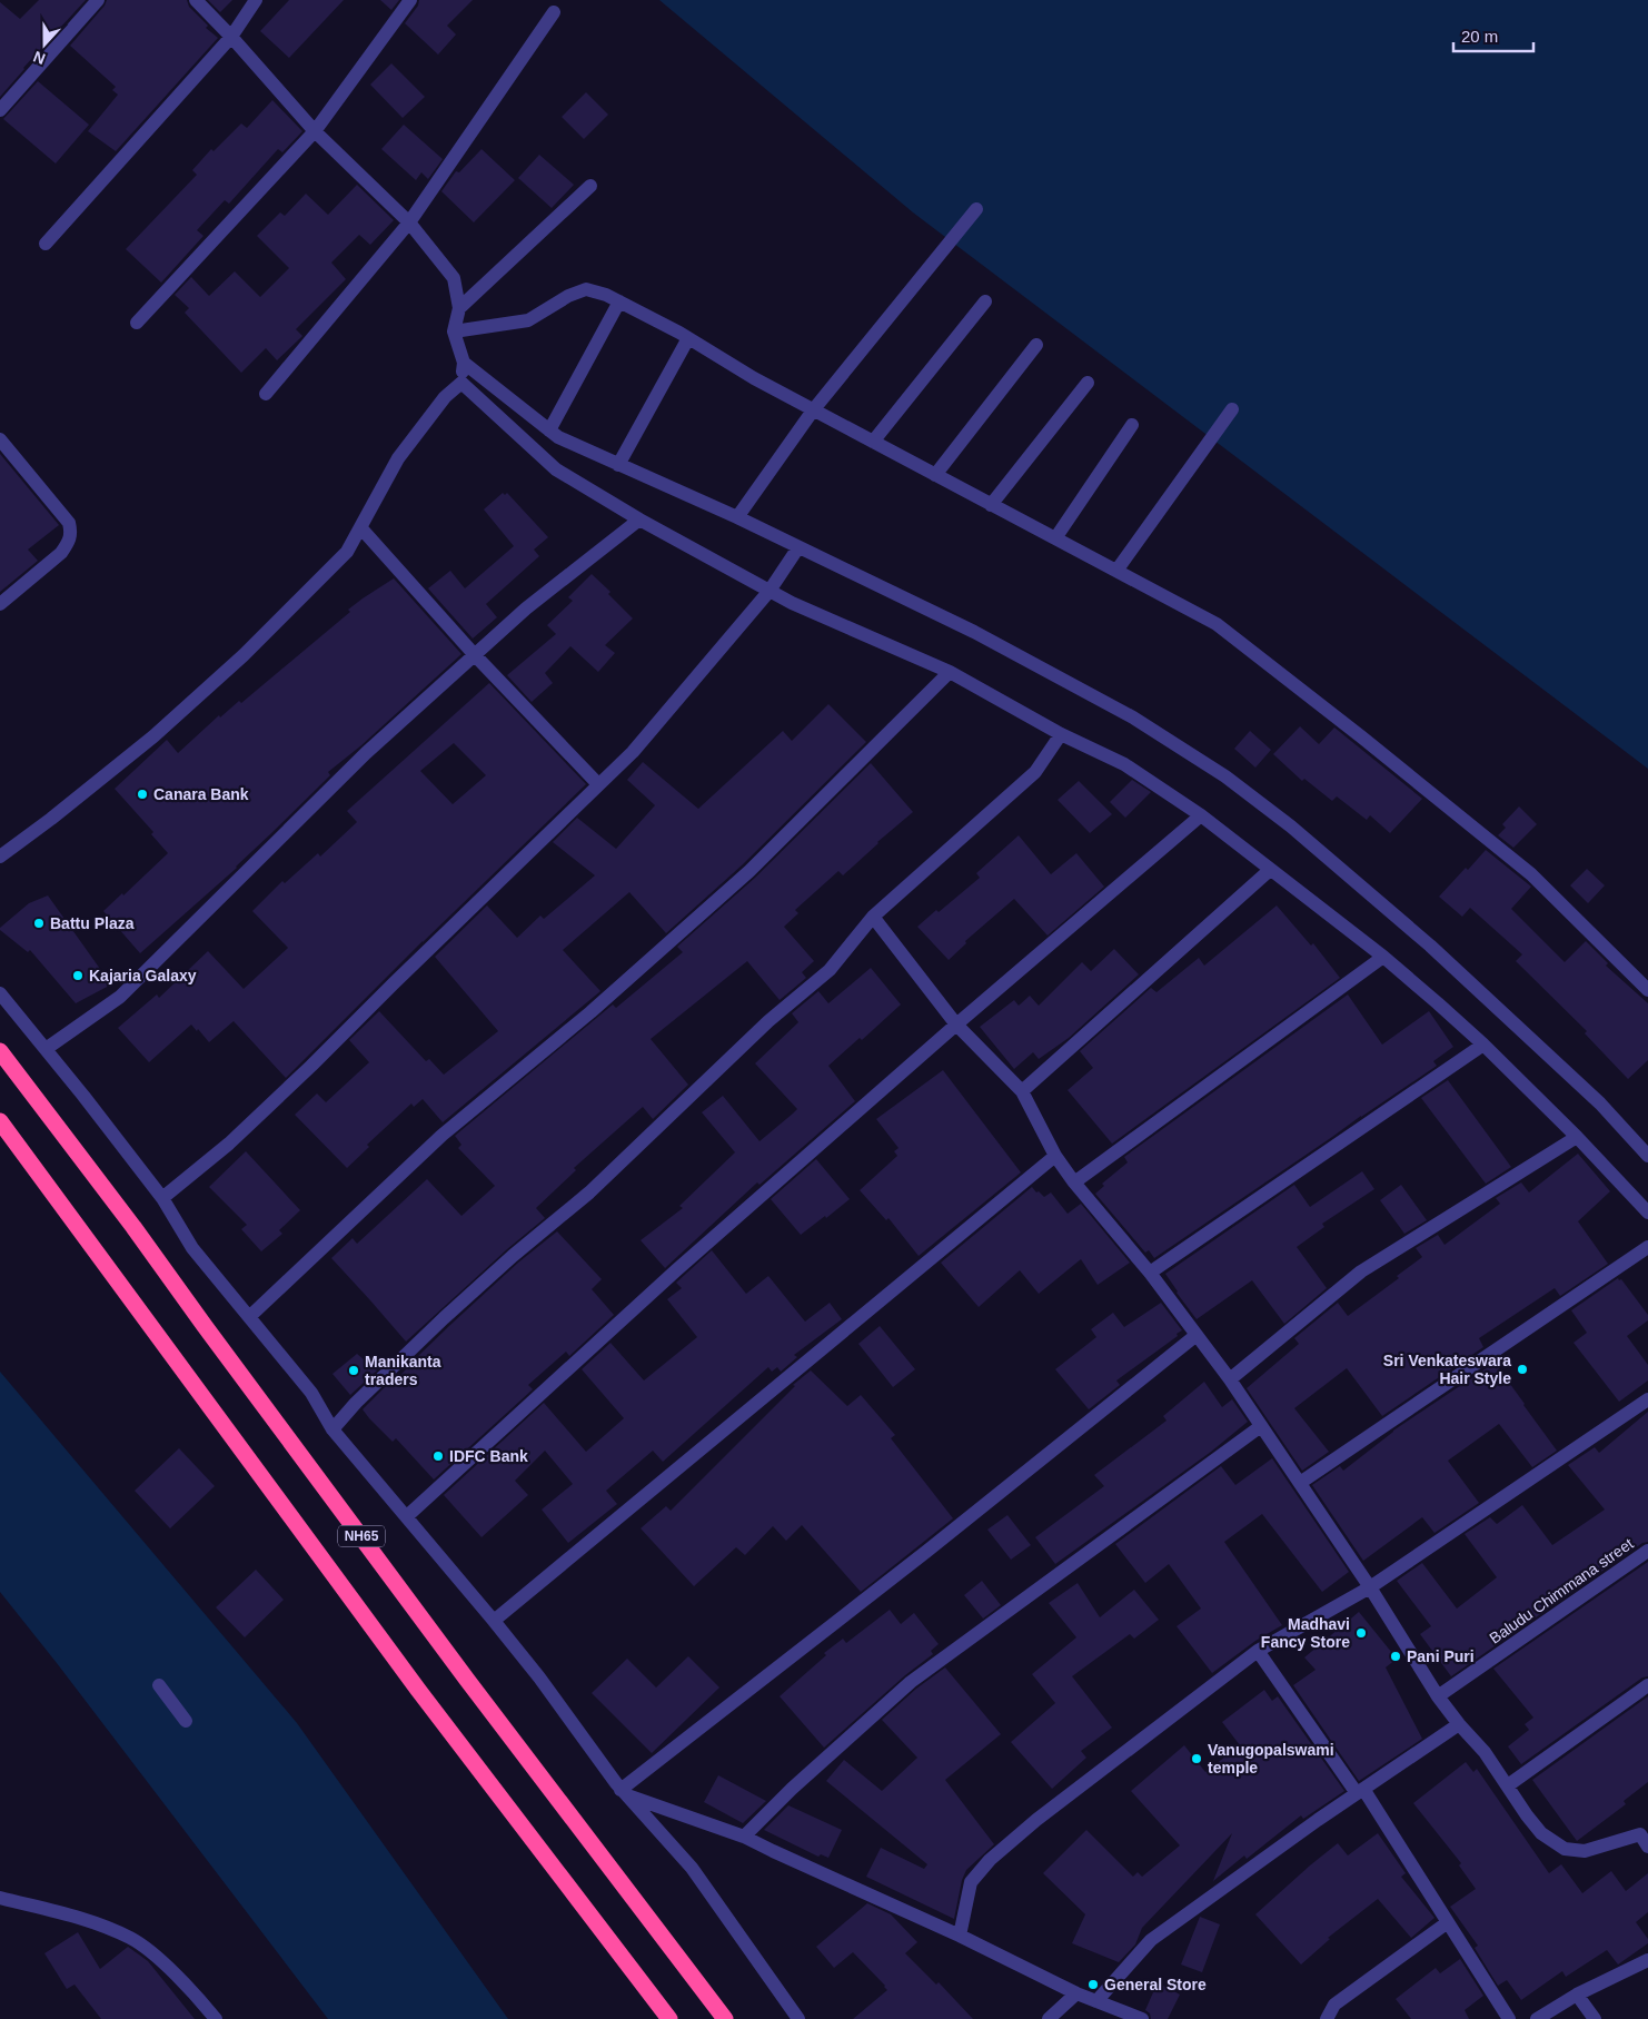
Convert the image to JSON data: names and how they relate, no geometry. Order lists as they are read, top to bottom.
{
  "streets": {
    "highway": ["NH65"],
    "street": ["Baludu Chimmana street"]
  },
  "places": [
    "Canara Bank",
    "Battu Plaza",
    "Kajaria Galaxy",
    "Sri Venkateswara Hair Style",
    "Manikanta traders",
    "IDFC Bank",
    "Madhavi Fancy Store",
    "Pani Puri",
    "Vanugopalswami temple",
    "General Store"
  ],
  "scale_bar": "20 m",
  "north": "bottom"
}
